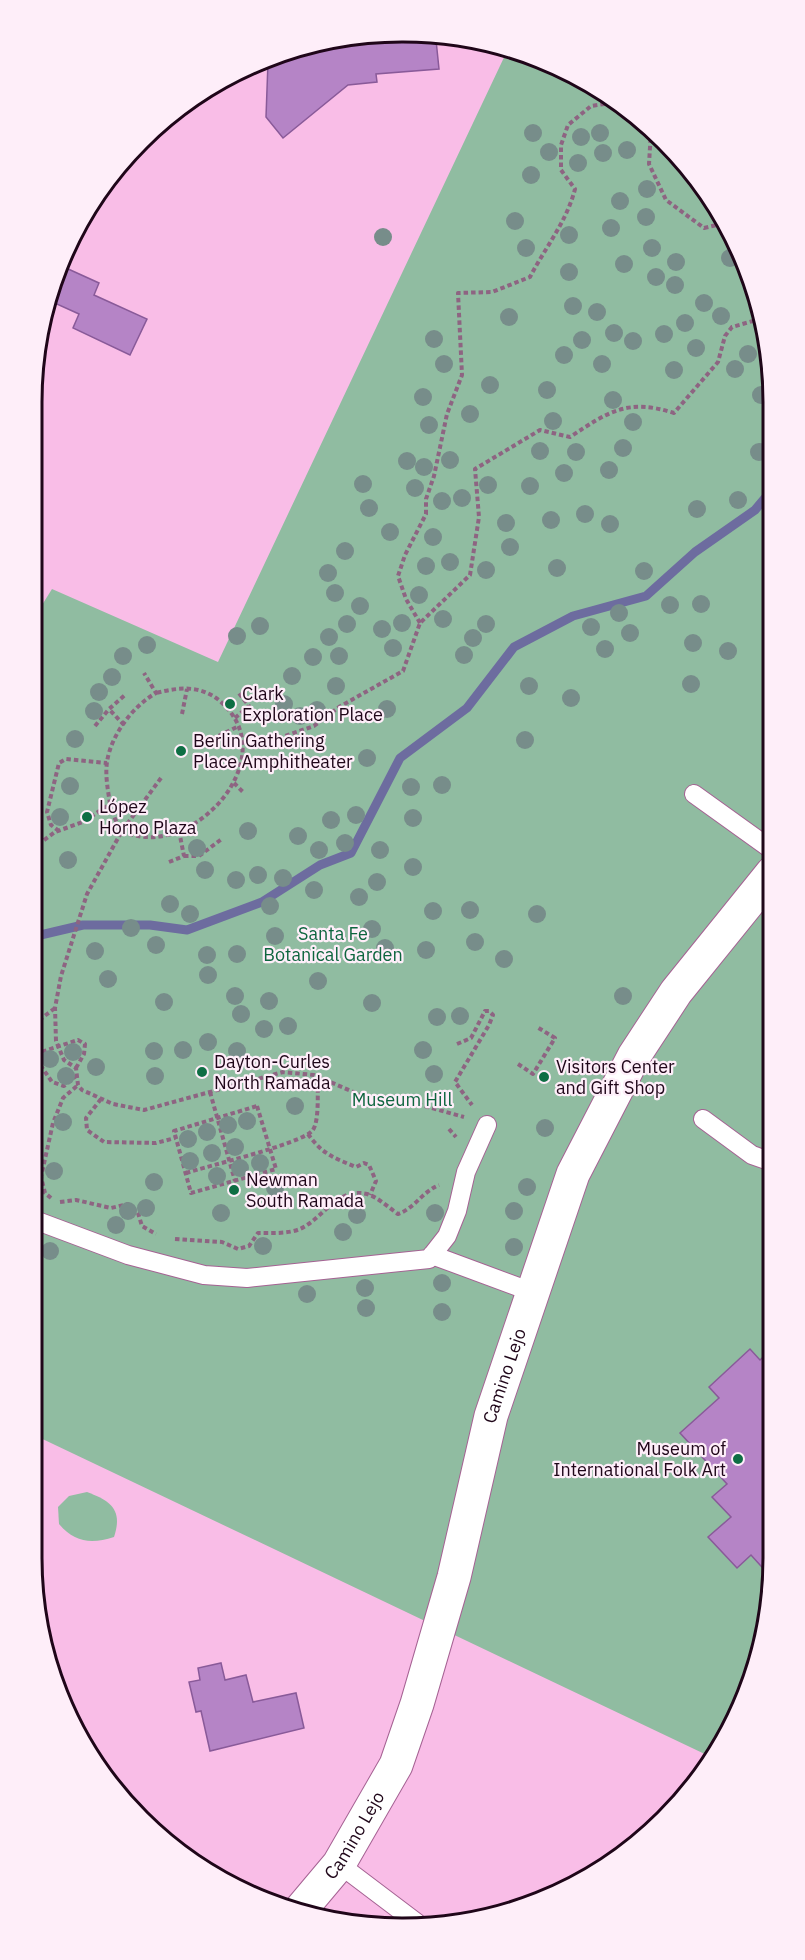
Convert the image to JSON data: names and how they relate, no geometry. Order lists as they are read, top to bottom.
{
  "streets": {
    "street": ["Camino Lejo"]
  },
  "parks": ["Santa Fe Botanical Garden", "Museum Hill"],
  "places": [
    "Clark Exploration Place",
    "Berlin Gathering Place Amphitheater",
    "López Horno Plaza",
    "Dayton-Curles North Ramada",
    "Visitors Center and Gift Shop",
    "Newman South Ramada",
    "Museum of International Folk Art"
  ]
}
